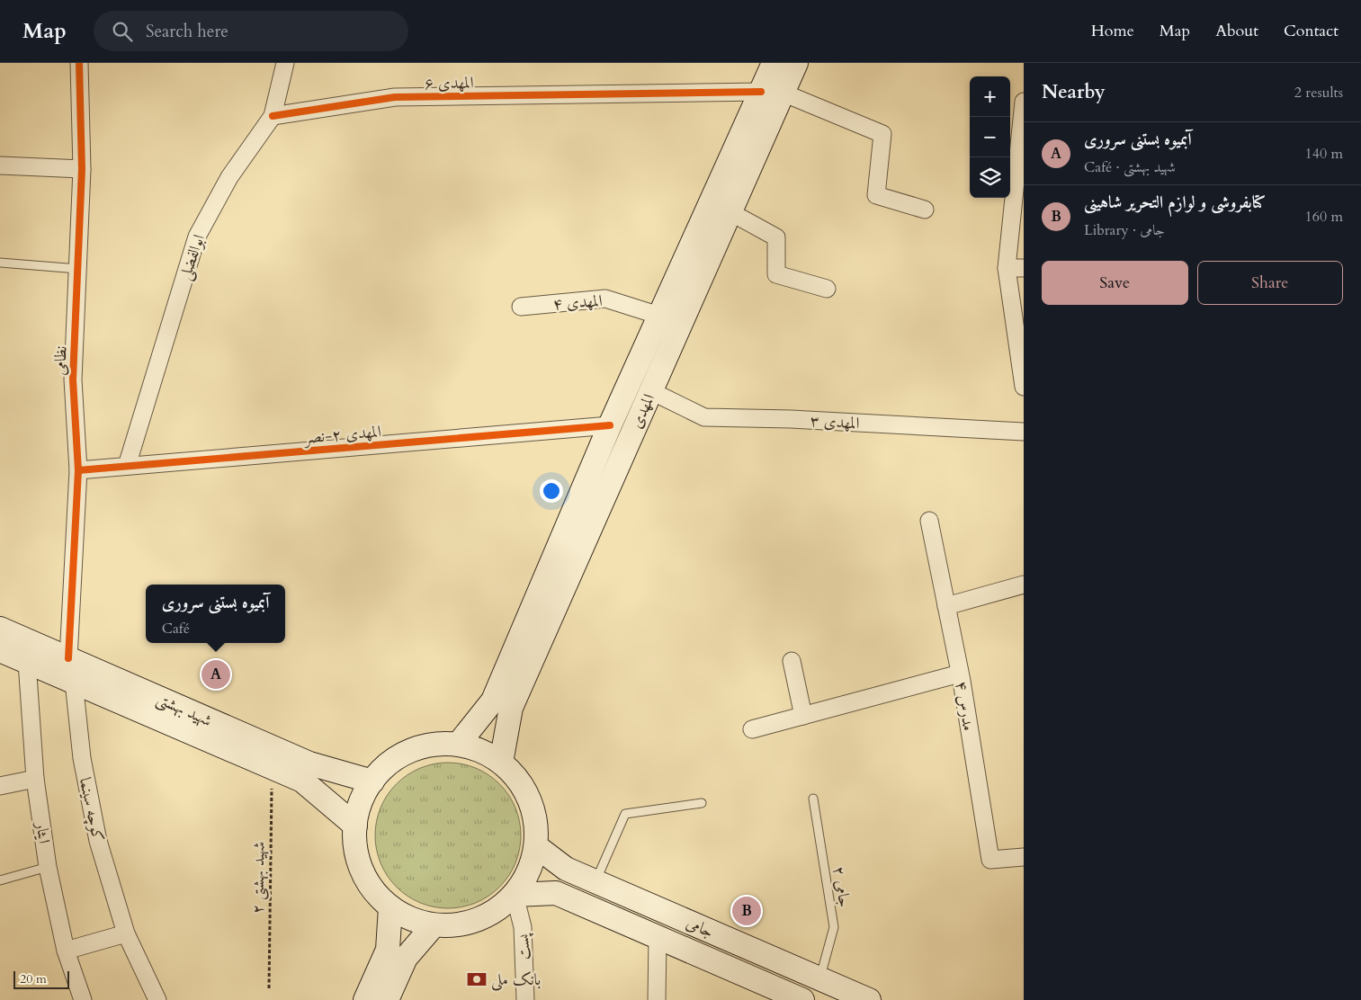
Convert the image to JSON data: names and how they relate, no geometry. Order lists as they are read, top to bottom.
{
  "streets": {
    "main road": ["المهدی", "شهید بهشتی", "جامی"],
    "street": [
      "المهدی ۶",
      "ابوالفضلی",
      "المهدی ۴",
      "نظامی",
      "المهدی ۳",
      "المهدی ۲-نصر",
      "مدرس ۴",
      "کوچه سینما",
      "ایثار",
      "پست"
    ],
    "lane": ["جامی ۲"],
    "path": ["شهید بهشتی ۲"]
  },
  "crossings": [
    ["المهدی ۶", "ابوالفضلی"],
    ["المهدی ۶", "المهدی"],
    ["ابوالفضلی", "المهدی ۲-نصر"],
    ["المهدی ۴", "المهدی"],
    ["نظامی", "المهدی ۲-نصر"],
    ["نظامی", "شهید بهشتی"],
    ["المهدی", "المهدی ۳"],
    ["المهدی", "المهدی ۲-نصر"],
    ["شهید بهشتی", "کوچه سینما"],
    ["شهید بهشتی", "ایثار"],
    ["شهید بهشتی", "شهید بهشتی ۲"],
    ["جامی ۲", "جامی"],
    ["جامی", "پست"]
  ],
  "places": {
    "bank": ["بانک ملی"]
  },
  "scale_bar": "20 m",
  "page": {
    "header": "Map",
    "search": "Search here",
    "nav": [
      "Home",
      "Map",
      "About",
      "Contact"
    ],
    "heading": ["Nearby", "2 results"],
    "map_buttons": ["+", "−"],
    "list": [
      {
        "mark": "A",
        "name": "آبمیوه بستنی سروری",
        "note": "Café · شهید بهشتی",
        "value": "140 m"
      },
      {
        "mark": "B",
        "name": "کتابفروشی و لوازم التحریر شاهینی",
        "note": "Library · جامی",
        "value": "160 m"
      }
    ],
    "buttons": ["Save", "Share"],
    "popup": ["آبمیوه بستنی سروری", "Café"],
    "pins": ["A", "B"],
    "scale": "20 m"
  }
}
